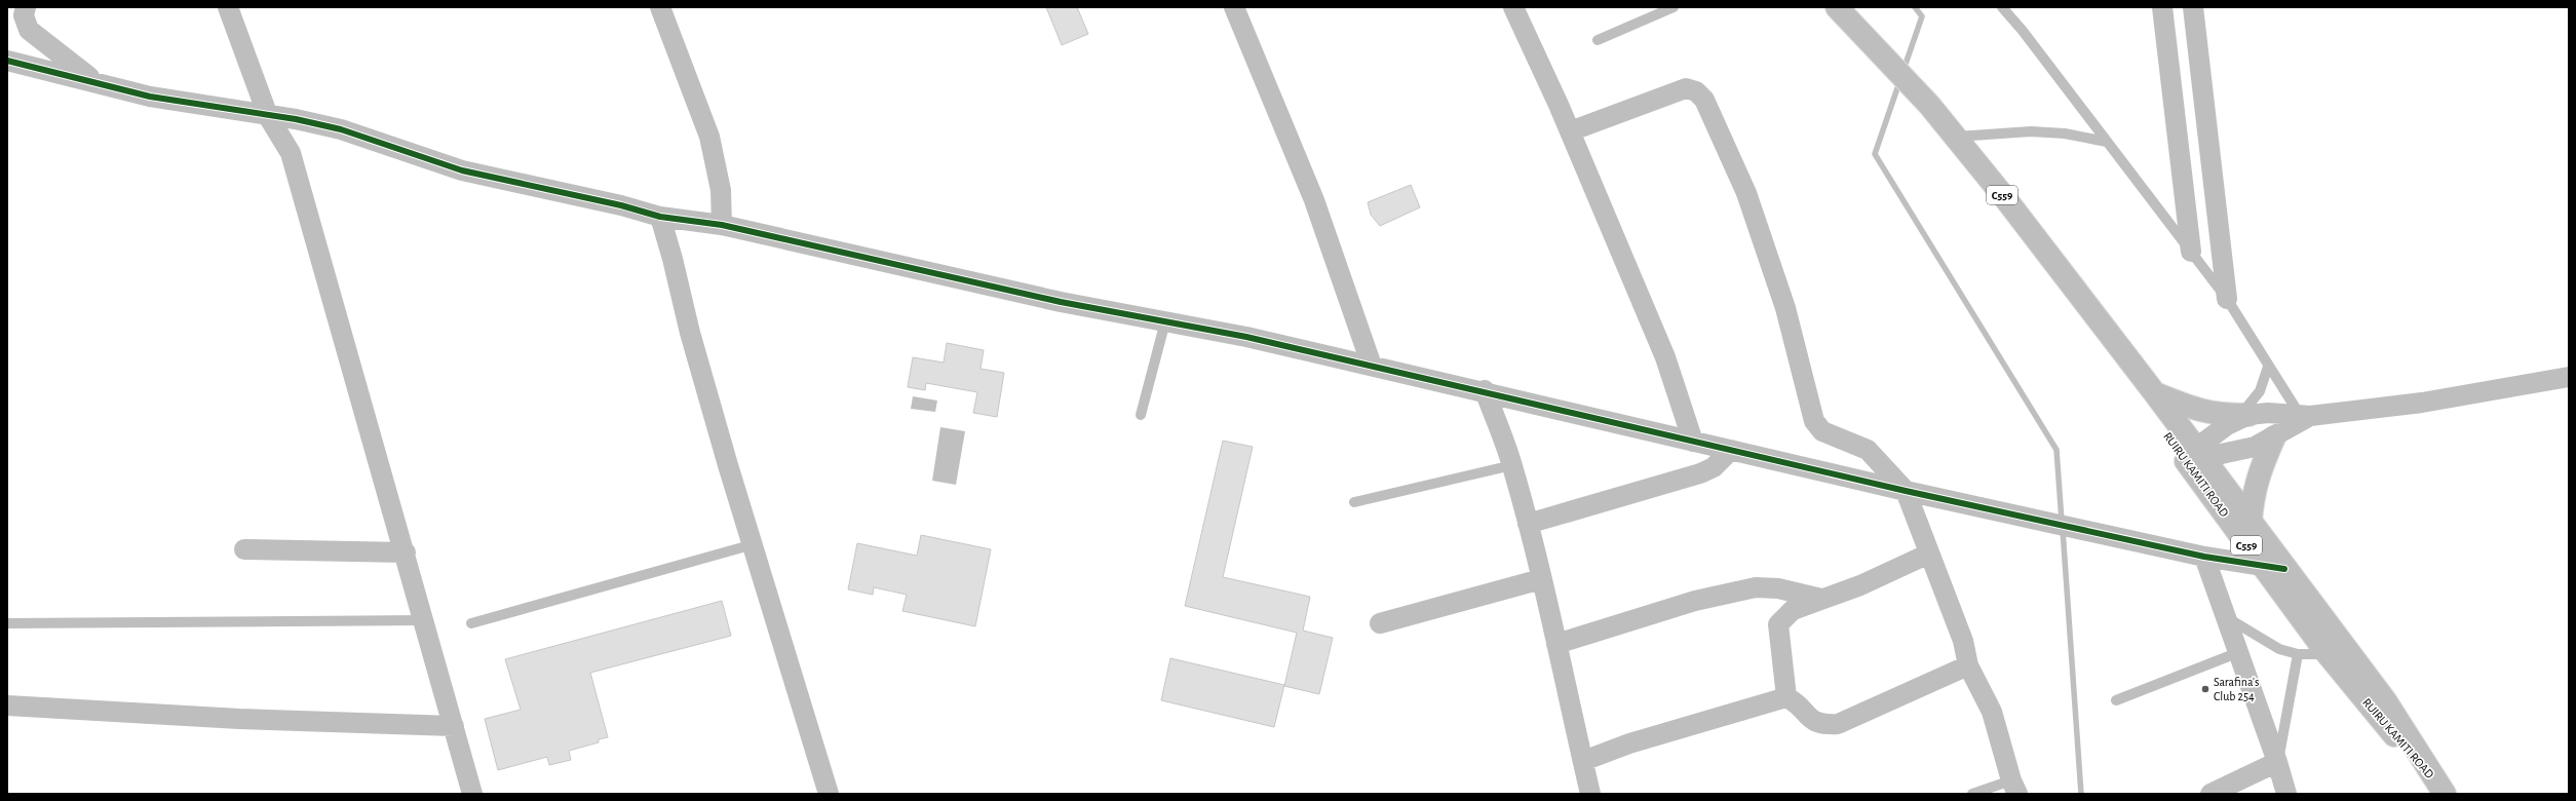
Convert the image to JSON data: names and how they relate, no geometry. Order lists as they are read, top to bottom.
{
  "streets": {
    "main road": ["C559", "RUIRU KAMITI ROAD"]
  },
  "places": ["Sarafina's Club 254"]
}
